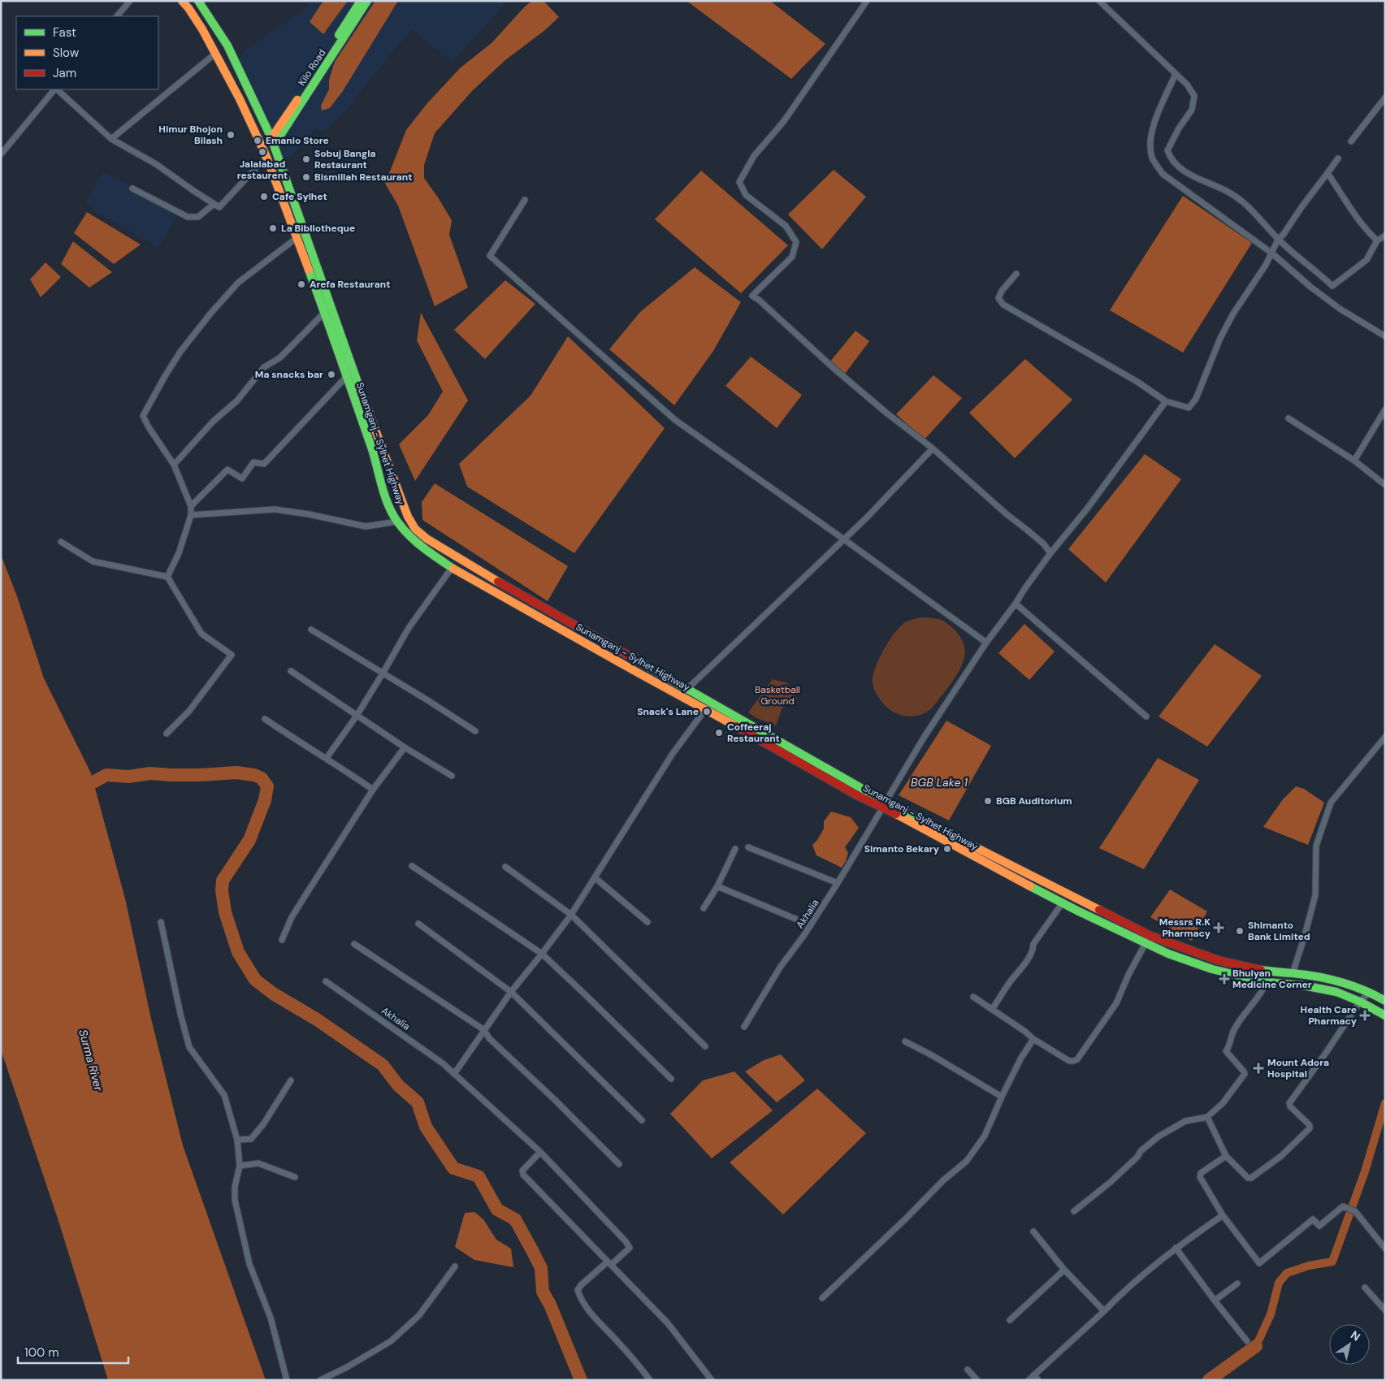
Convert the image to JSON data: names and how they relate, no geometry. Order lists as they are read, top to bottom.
{
  "streets": {
    "main road": ["Kilo Road", "Sunamganj - Sylhet Highway"],
    "street": ["Akhalia"]
  },
  "crossings": [
    ["Kilo Road", "Sunamganj - Sylhet Highway"],
    ["Sunamganj - Sylhet Highway", "Akhalia"]
  ],
  "water": ["BGB Lake 1", "Surma River"],
  "parks": ["Basketball Ground"],
  "places": {
    "other": [
      "Himur Bhojon Bilash",
      "Emanio Store",
      "Jalalabad restaurent",
      "Sobuj Bangla Restaurant",
      "Bismillah Restaurant",
      "Cafe Sylhet",
      "La Bibliotheque",
      "Arefa Restaurant",
      "Ma snacks bar",
      "Snack's Lane",
      "Coffeeraj Restaurant",
      "BGB Auditorium",
      "Simanto Bekary",
      "Shimanto Bank Limited"
    ],
    "health": [
      "Messrs R.K Pharmacy",
      "Bhuiyan Medicine Corner",
      "Health Care Pharmacy",
      "Mount Adora Hospital"
    ]
  },
  "legend": ["Fast", "Slow", "Jam"],
  "scale_bar": "100 m",
  "north": "top right"
}
